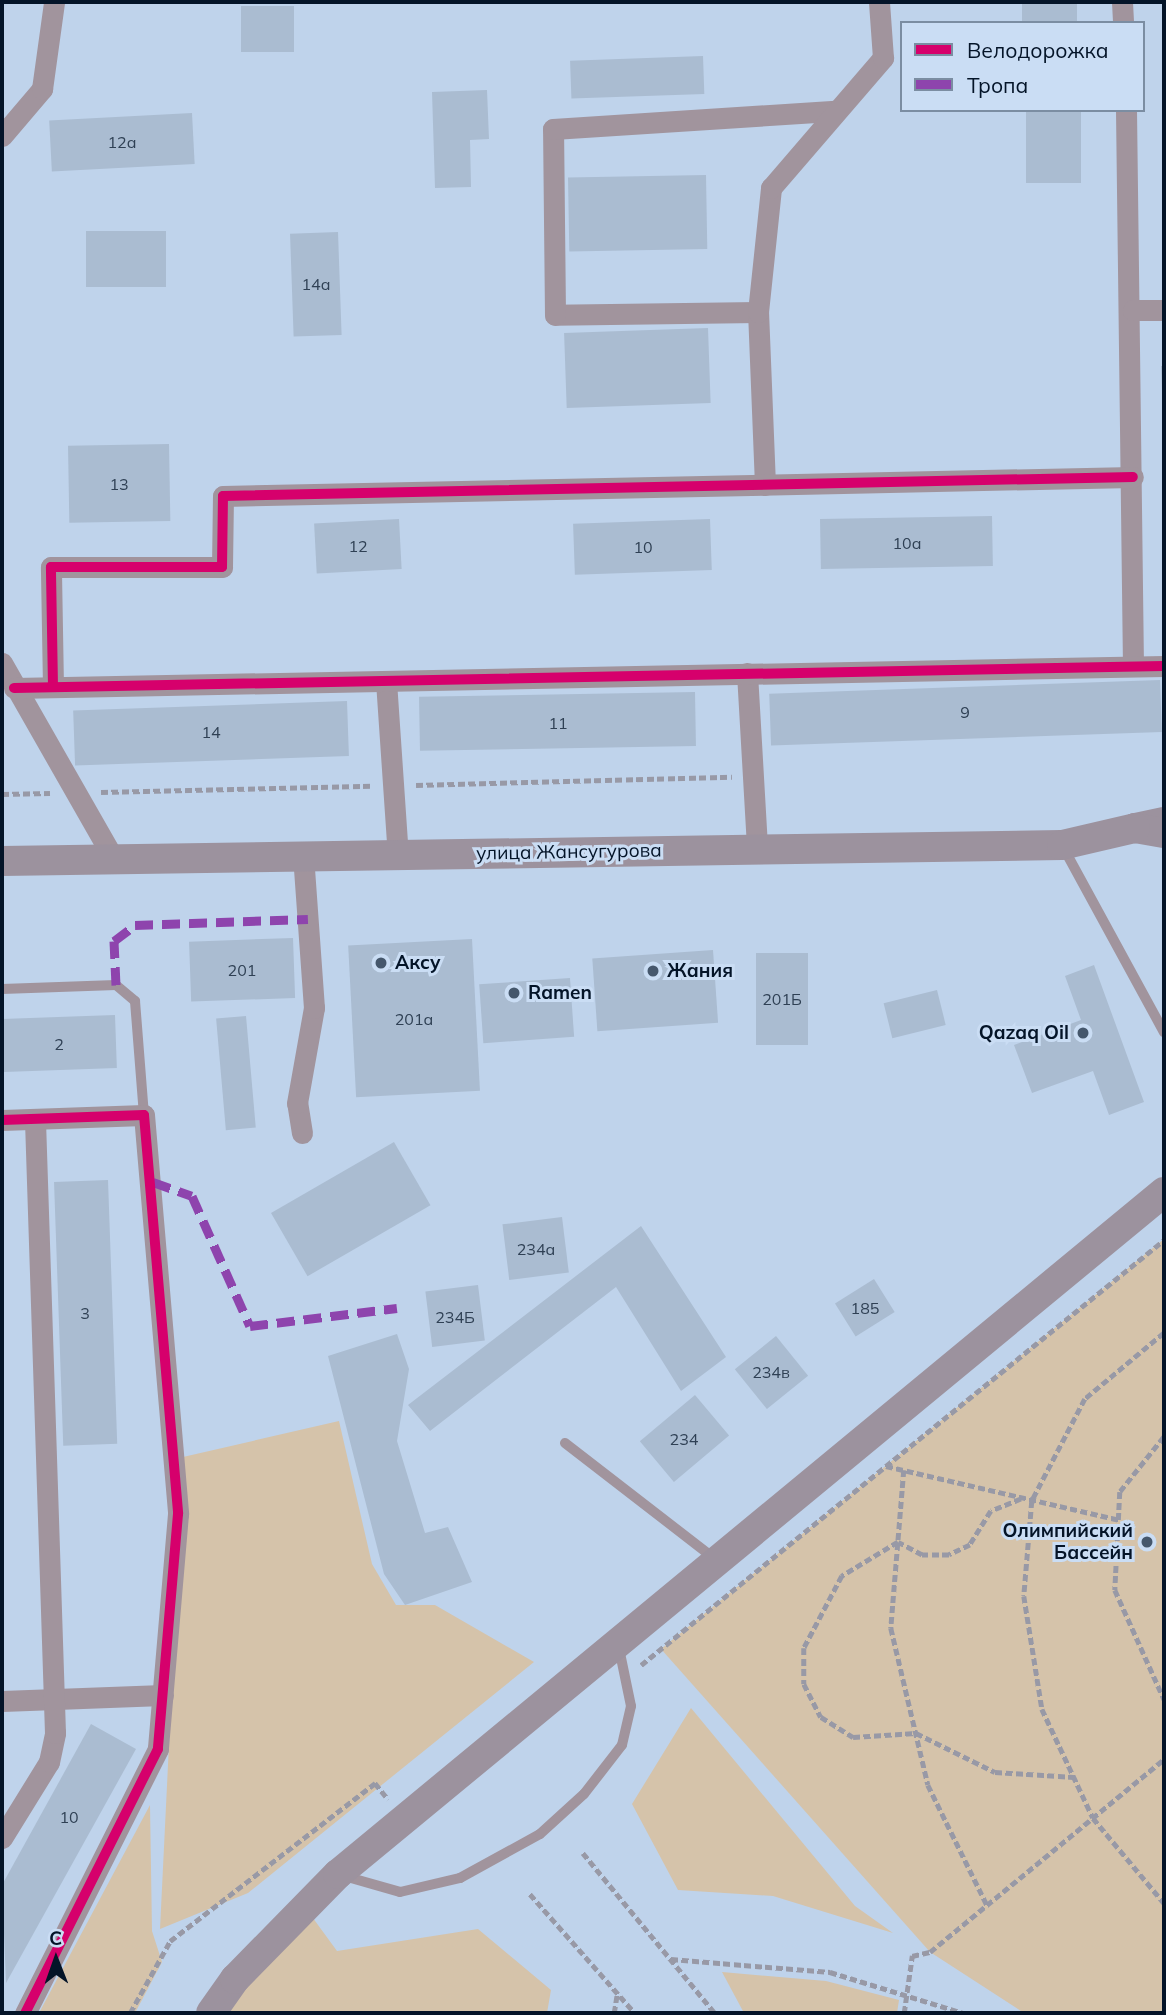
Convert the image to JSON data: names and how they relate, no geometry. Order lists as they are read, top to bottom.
{
  "streets": {
    "main road": ["улица Жансугурова"]
  },
  "places": [
    "Аксу",
    "Жания",
    "Ramen",
    "Qazaq Oil",
    "Олимпийский Бассейн"
  ],
  "house_numbers": [
    "12а",
    "14а",
    "13",
    "10а",
    "12",
    "10",
    "9",
    "11",
    "14",
    "201",
    "201Б",
    "201а",
    "2",
    "234а",
    "185",
    "3",
    "234Б",
    "234в",
    "234",
    "10"
  ],
  "legend": ["Велодорожка", "Тропа"],
  "north": "top"
}
